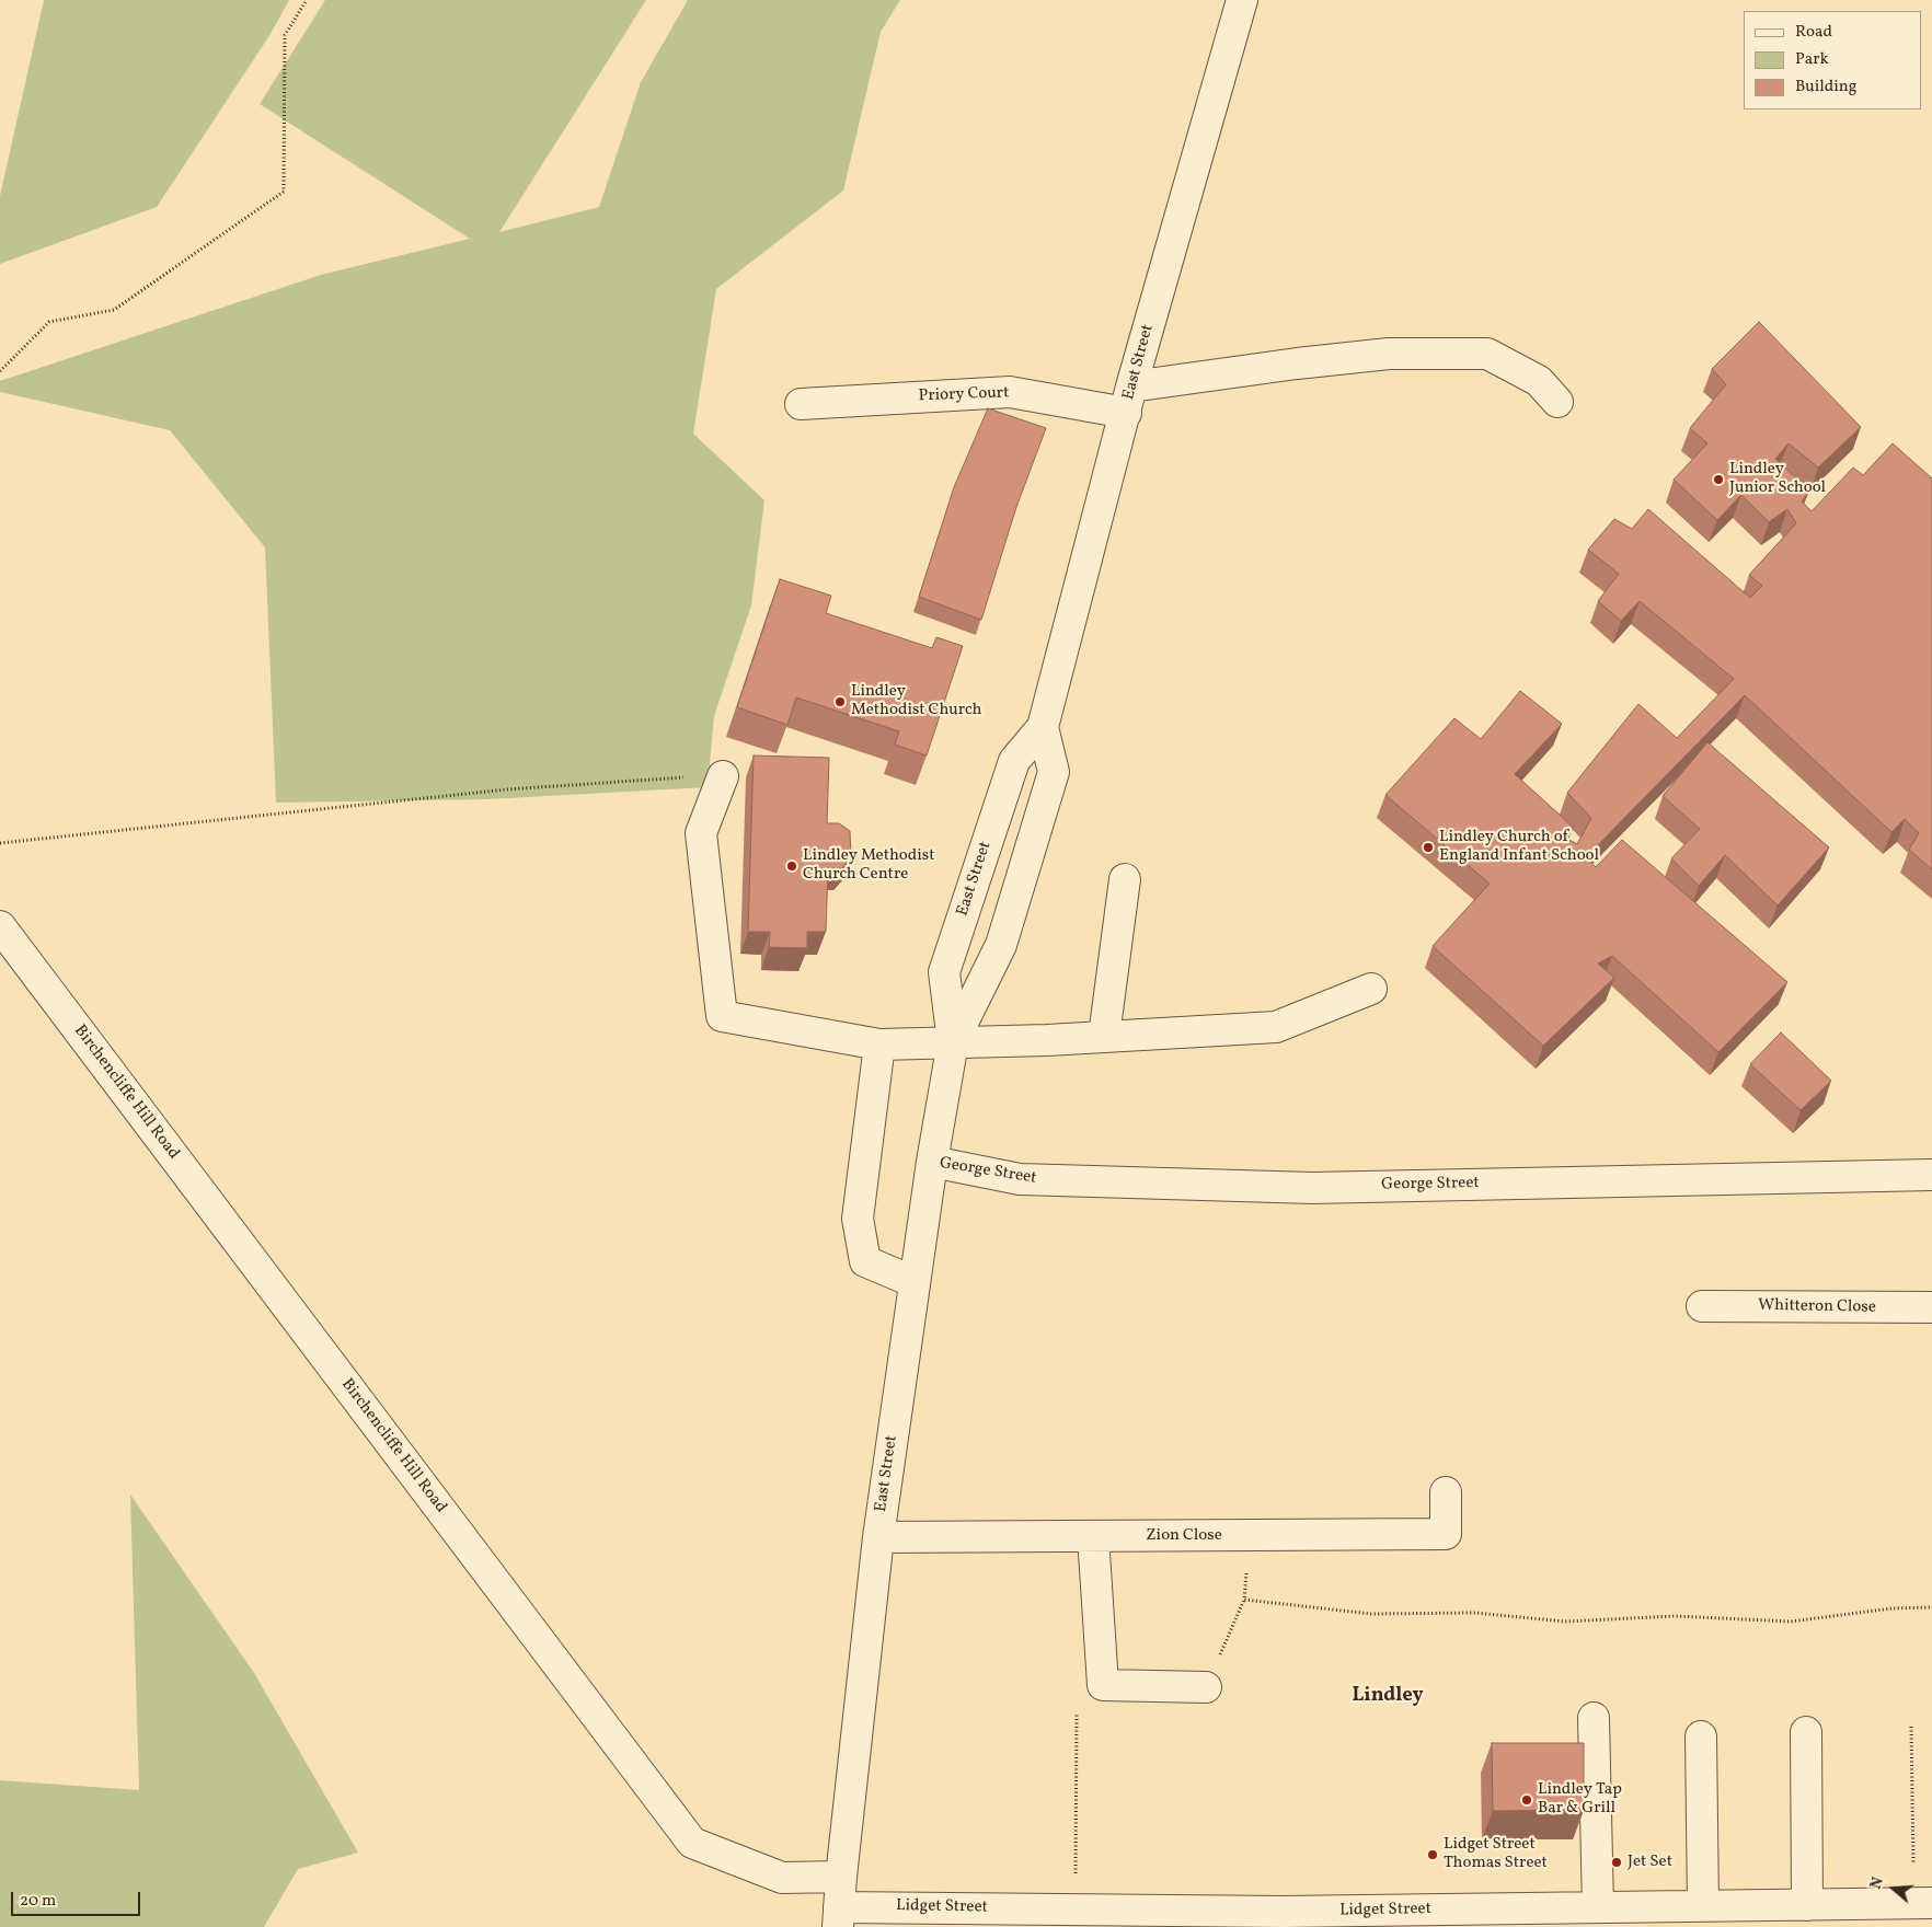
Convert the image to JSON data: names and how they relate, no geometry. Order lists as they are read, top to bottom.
{
  "streets": {
    "street": [
      "East Street",
      "Priory Court",
      "Birchencliffe Hill Road",
      "George Street",
      "Whitteron Close",
      "Zion Close",
      "Lidget Street"
    ]
  },
  "crossings": [
    ["East Street", "Priory Court"],
    ["East Street", "Birchencliffe Hill Road"],
    ["East Street", "George Street"],
    ["East Street", "Zion Close"],
    ["East Street", "Lidget Street"]
  ],
  "districts": ["Lindley"],
  "places": [
    "Lindley Junior School",
    "Lindley Methodist Church",
    "Lindley Church of England Infant School",
    "Lindley Methodist Church Centre",
    "Lindley Tap Bar & Grill",
    "Lidget Street Thomas Street",
    "Jet Set"
  ],
  "legend": ["Road", "Park", "Building"],
  "scale_bar": "20 m",
  "north": "left"
}
